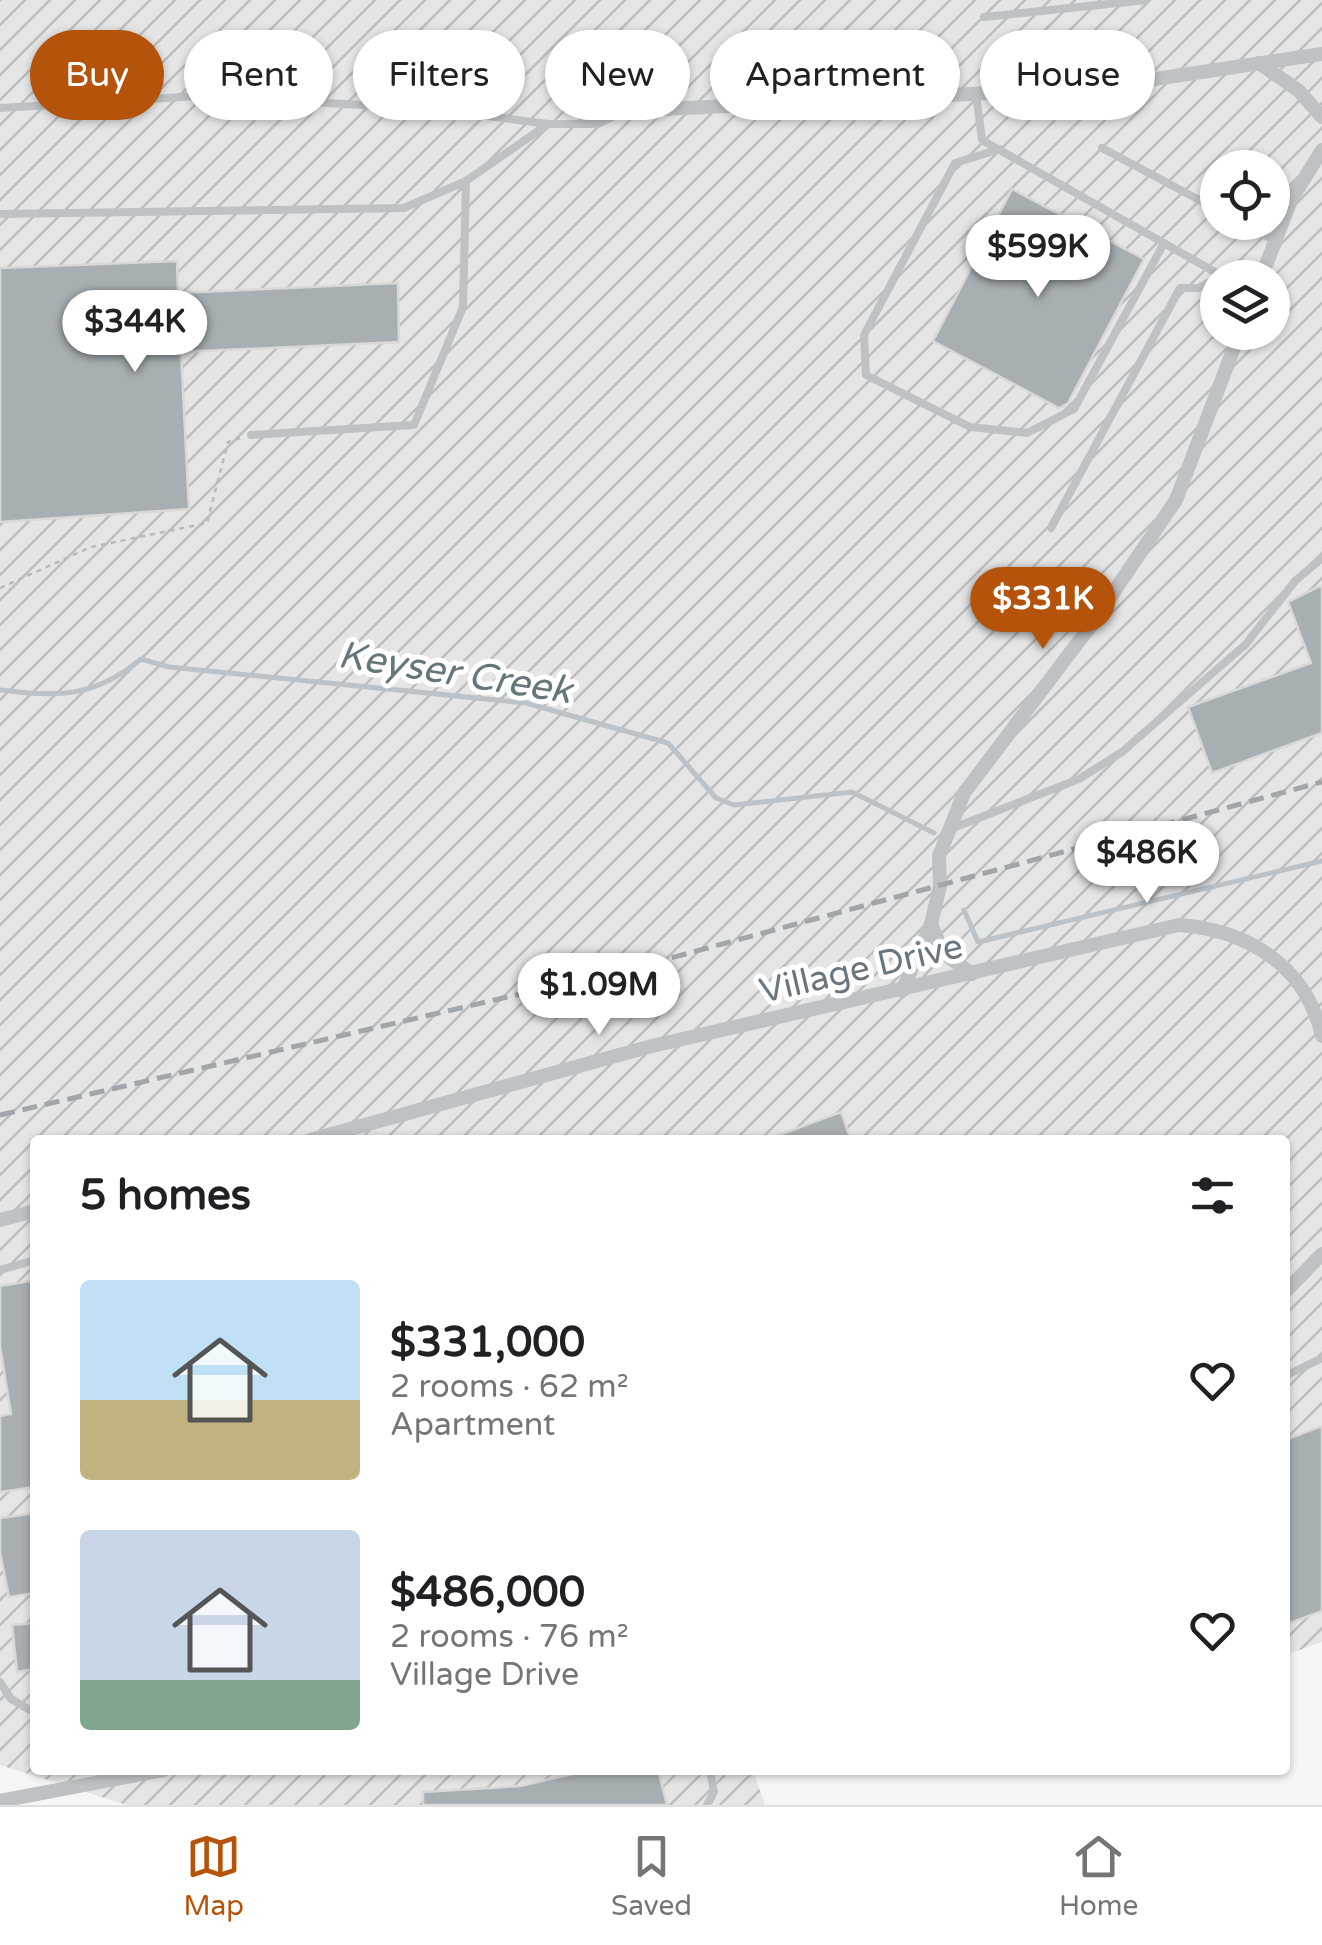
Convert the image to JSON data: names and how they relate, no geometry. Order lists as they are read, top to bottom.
{
  "streets": {
    "street": ["Village Drive"]
  },
  "water": ["Keyser Creek"],
  "page": {
    "chip": [
      "Buy",
      "Rent",
      "Filters",
      "New",
      "Apartment",
      "House"
    ],
    "price": [
      "$599K",
      "$344K",
      "$331K",
      "$486K",
      "$1.09M"
    ],
    "heading": "5 homes",
    "list": [
      {
        "name": "$331,000",
        "note": "2 rooms · 62 m² · Apartment"
      },
      {
        "name": "$486,000",
        "note": "2 rooms · 76 m² · Village Drive"
      }
    ],
    "tabs": ["Map", "Saved", "Home"]
  }
}
